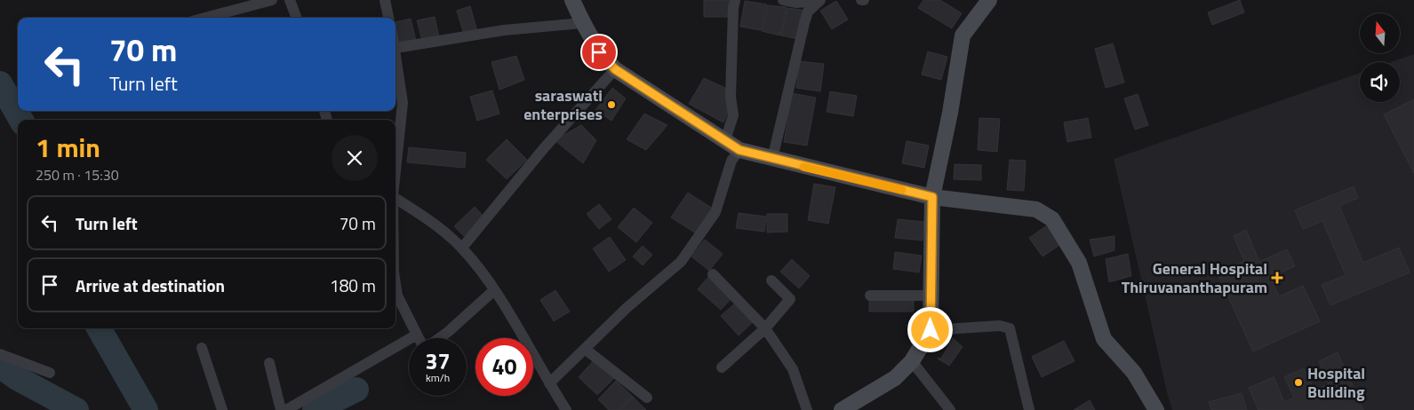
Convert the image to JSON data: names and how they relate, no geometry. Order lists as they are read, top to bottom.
{
  "places": {
    "other": ["saraswati enterprises", "Hospital Building"],
    "health": ["General Hospital Thiruvananthapuram"]
  },
  "north": "top",
  "page": {
    "turn": ["70 m", "Turn left"],
    "heading": ["1 min", "250 m · 15:30"],
    "list": [
      {
        "name": "Turn left",
        "value": "70 m"
      },
      {
        "name": "Arrive at destination",
        "value": "180 m"
      }
    ],
    "speed": "37 km/h",
    "limit": "40"
  }
}
